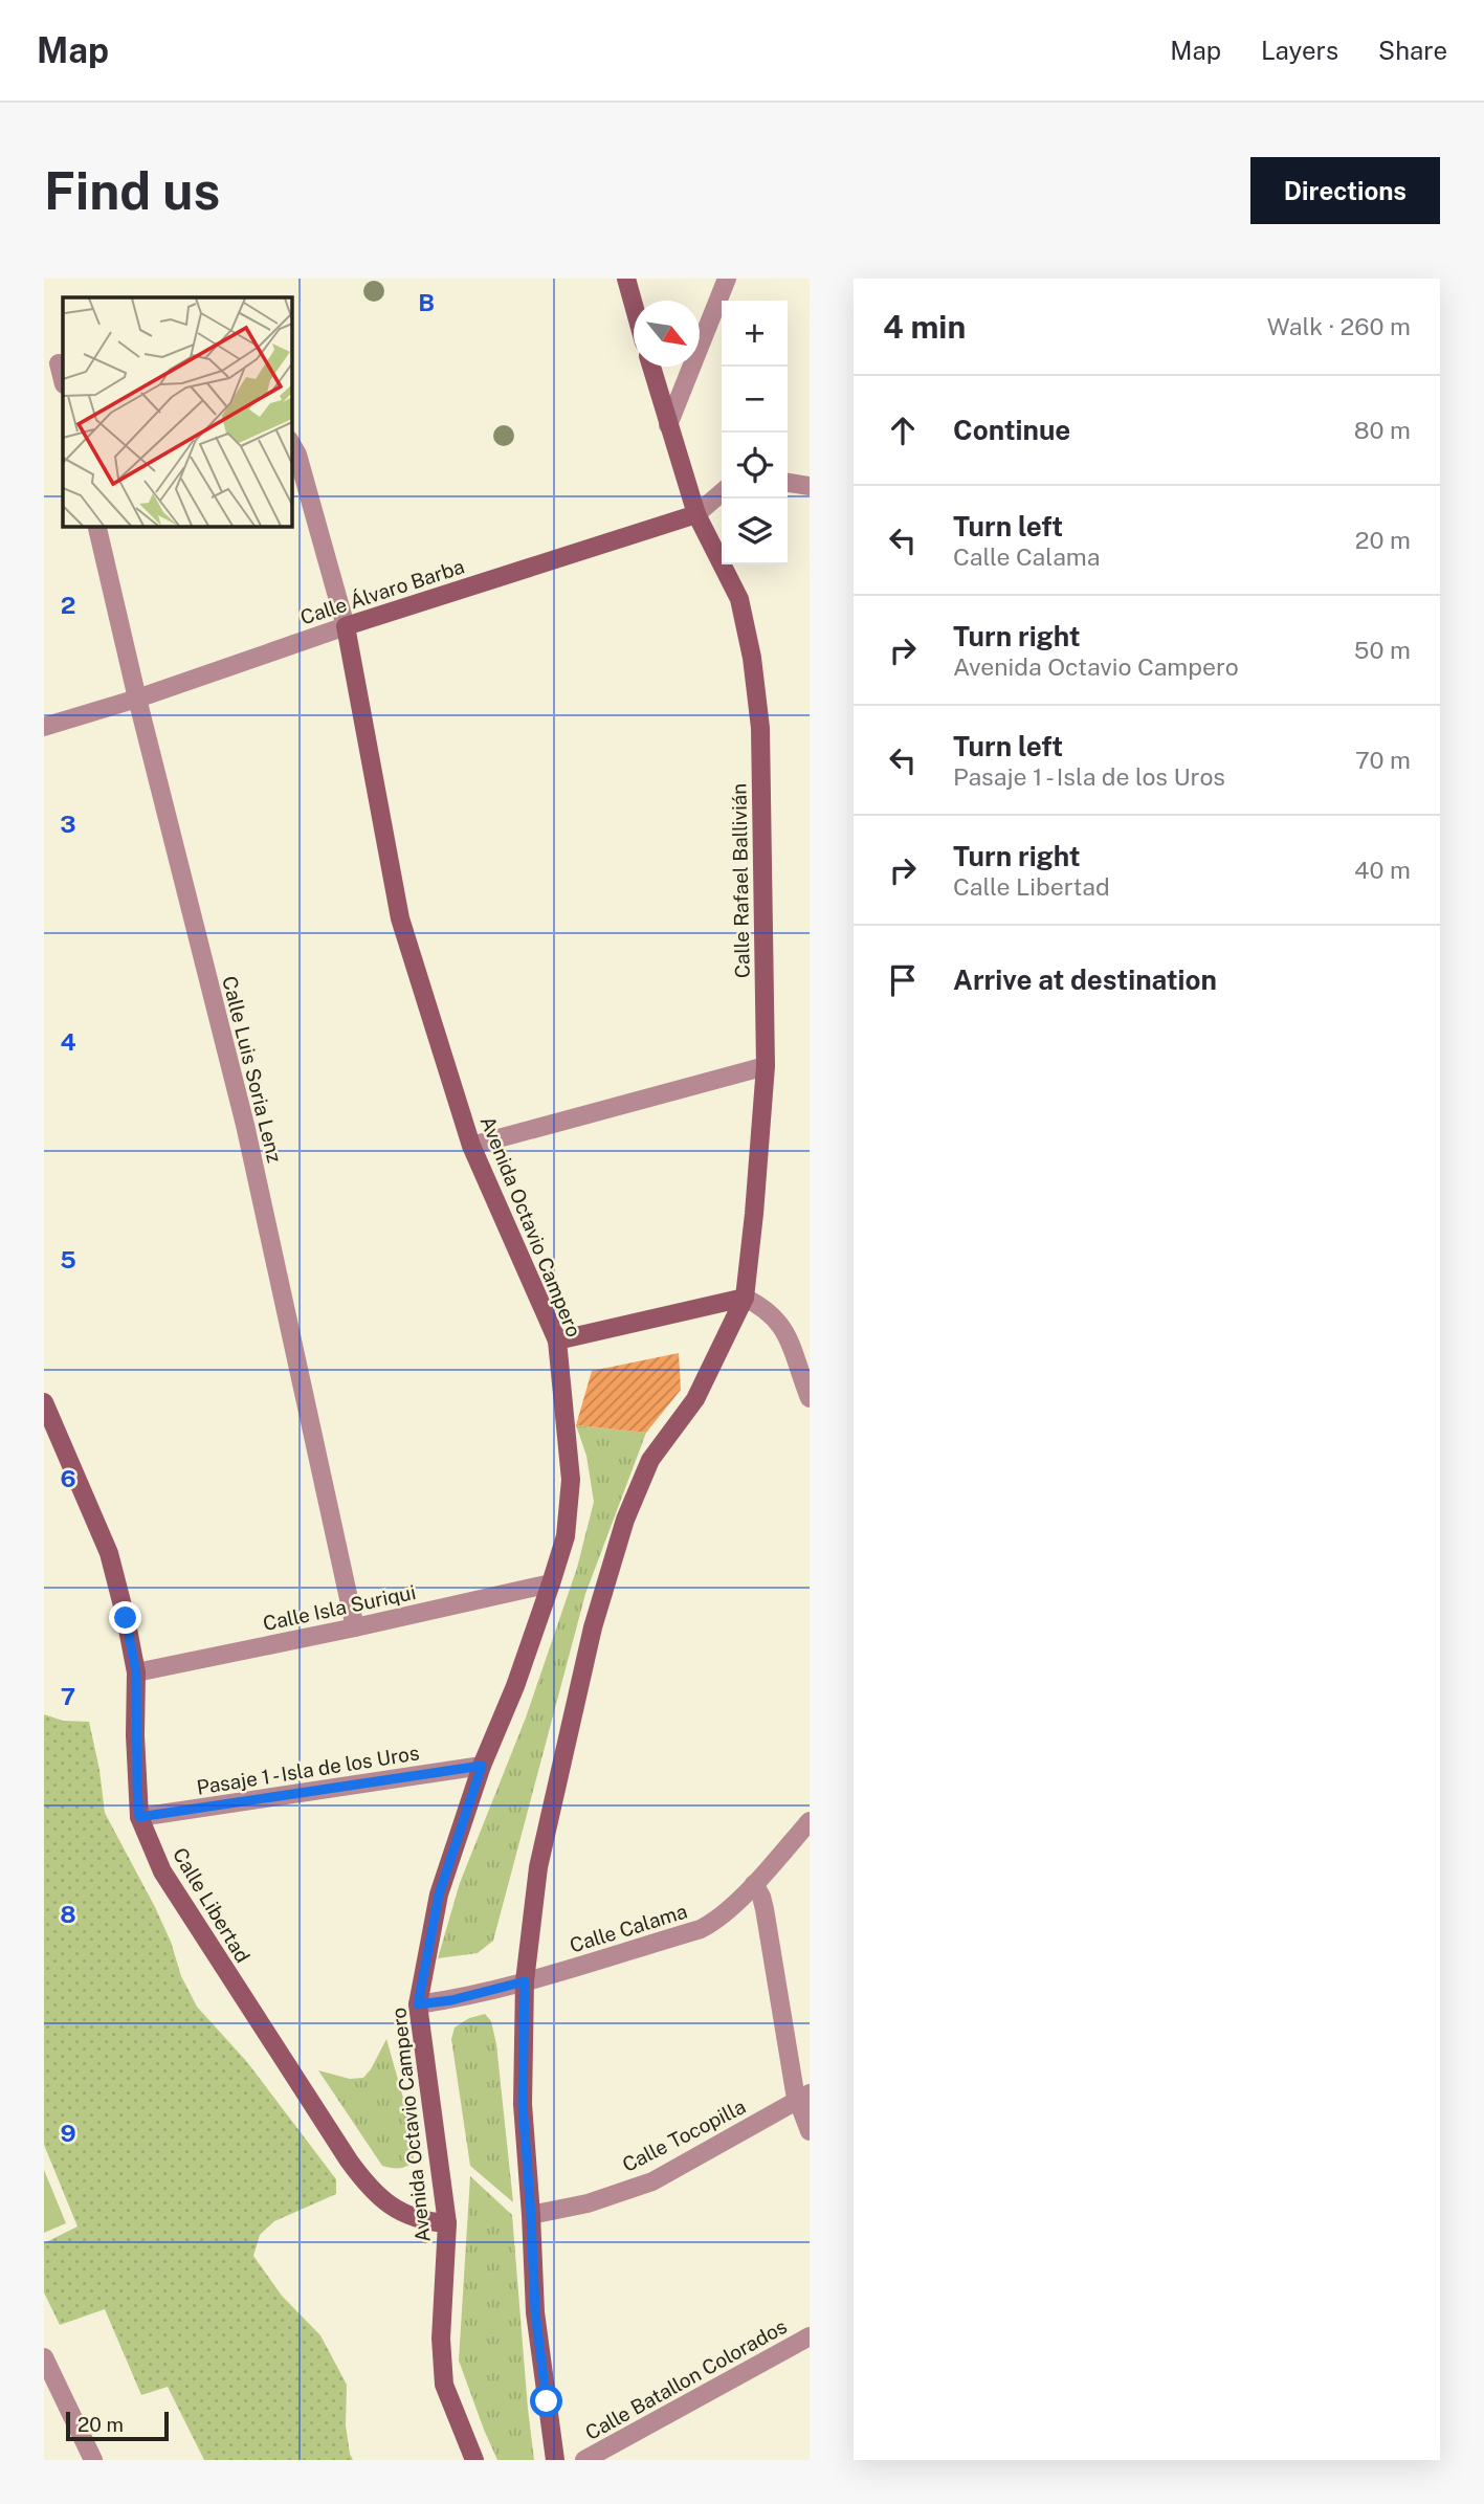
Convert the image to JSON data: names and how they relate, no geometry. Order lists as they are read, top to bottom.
{
  "streets": {
    "street": [
      "Calle Álvaro Barba",
      "Calle Rafael Ballivián",
      "Calle Luis Soria Lenz",
      "Avenida Octavio Campero",
      "Calle Isla Suriqui",
      "Pasaje 1 - Isla de los Uros",
      "Calle Libertad",
      "Calle Calama",
      "Calle Tocopilla",
      "Calle Batallon Colorados"
    ]
  },
  "crossings": [
    ["Calle Álvaro Barba", "Calle Rafael Ballivián"],
    ["Calle Álvaro Barba", "Calle Luis Soria Lenz"],
    ["Calle Álvaro Barba", "Avenida Octavio Campero"],
    ["Calle Rafael Ballivián", "Calle Calama"],
    ["Calle Rafael Ballivián", "Calle Tocopilla"],
    ["Calle Luis Soria Lenz", "Calle Isla Suriqui"],
    ["Avenida Octavio Campero", "Calle Isla Suriqui"],
    ["Avenida Octavio Campero", "Pasaje 1 - Isla de los Uros"],
    ["Avenida Octavio Campero", "Calle Libertad"],
    ["Avenida Octavio Campero", "Calle Calama"],
    ["Calle Isla Suriqui", "Calle Libertad"],
    ["Pasaje 1 - Isla de los Uros", "Calle Libertad"]
  ],
  "scale_bar": "20 m",
  "north": "bottom right",
  "page": {
    "header": "Map",
    "nav": ["Map", "Layers", "Share"],
    "buttons": "Directions",
    "title": "Find us",
    "heading": ["4 min", "Walk · 260 m"],
    "map_buttons": ["+", "−"],
    "list": [
      ["Continue", "80 m"],
      ["Turn left", "Calle Calama", "20 m"],
      ["Turn right", "Avenida Octavio Campero", "50 m"],
      ["Turn left", "Pasaje 1 - Isla de los Uros", "70 m"],
      ["Turn right", "Calle Libertad", "40 m"],
      "Arrive at destination"
    ],
    "scale": "20 m"
  },
  "grid": {
    "columns": ["B"],
    "rows": [
      "2",
      "3",
      "4",
      "5",
      "6",
      "7",
      "8",
      "9"
    ]
  }
}
